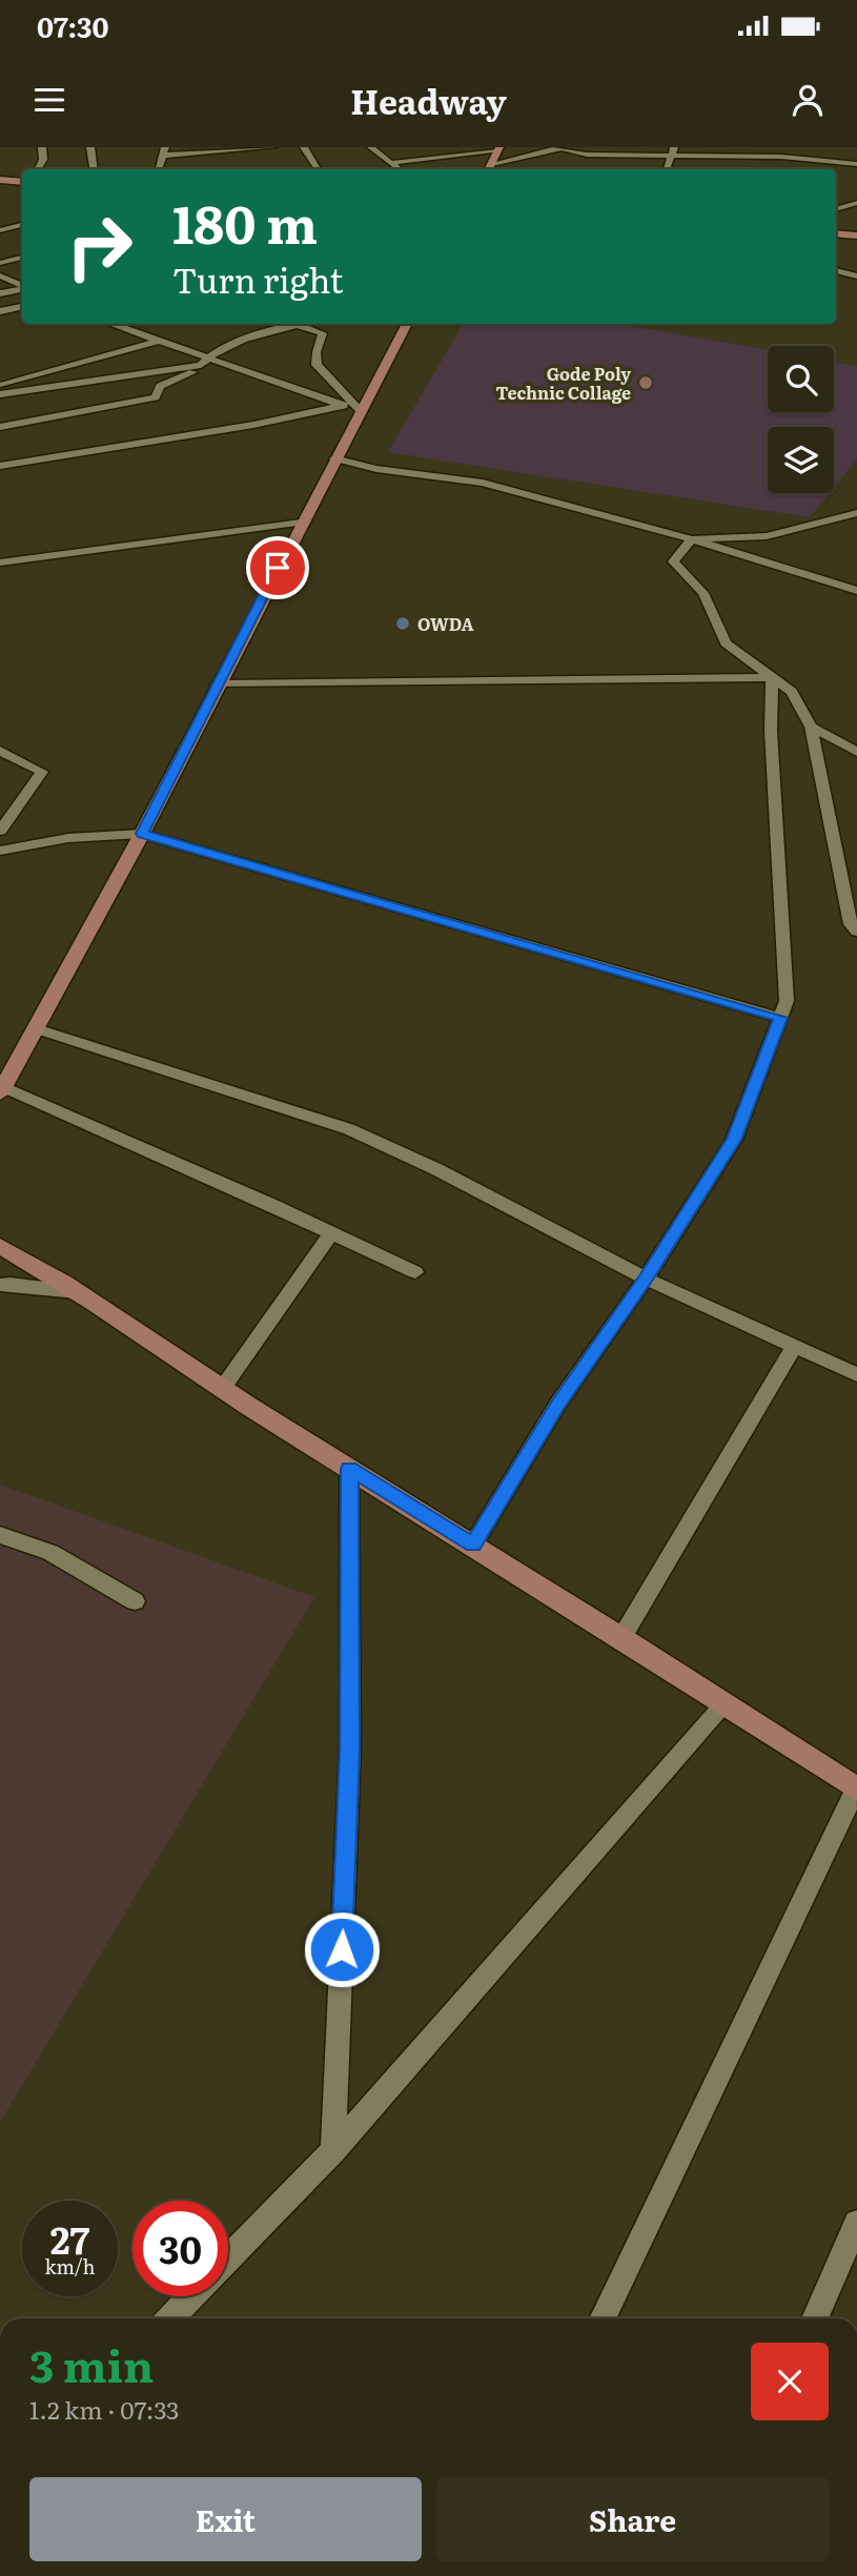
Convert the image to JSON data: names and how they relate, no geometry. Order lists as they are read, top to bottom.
{
  "places": ["Gode Poly Technic Collage", "OWDA"],
  "page": {
    "status": "07:30",
    "header": "Headway",
    "turn": ["180 m", "Turn right"],
    "speed": "27 km/h",
    "limit": "30",
    "heading": ["3 min", "1.2 km · 07:33"],
    "buttons": ["Exit", "Share"]
  }
}
